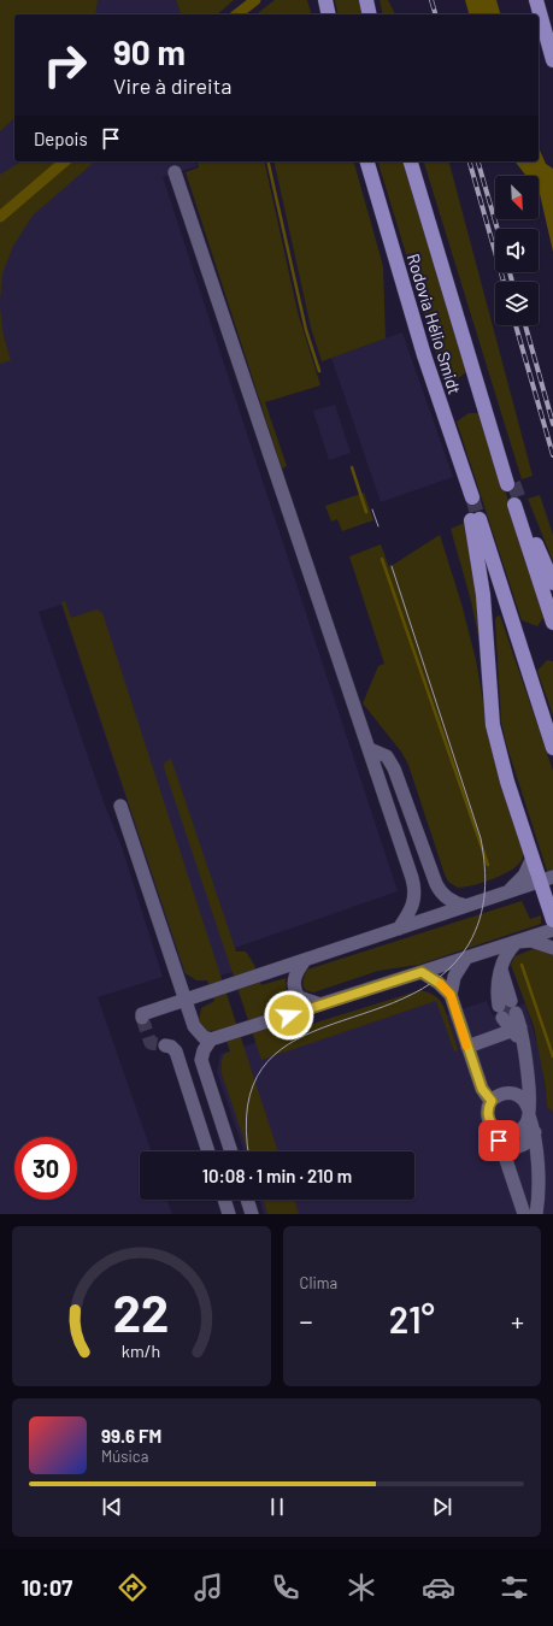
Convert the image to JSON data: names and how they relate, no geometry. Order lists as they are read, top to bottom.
{
  "streets": {
    "main road": ["Rodovia Hélio Smidt"]
  },
  "north": "bottom right",
  "page": {
    "turn": ["90 m", "Vire à direita"],
    "then": "Depois",
    "limit": "30",
    "trip": "10:08 · 1 min · 210 m",
    "tile": "Clima",
    "heat": ["−", "21°", "+"],
    "song": ["99.6 FM", "Música"],
    "tabs": "10:07",
    "gauge": ["22", "km/h"]
  }
}
